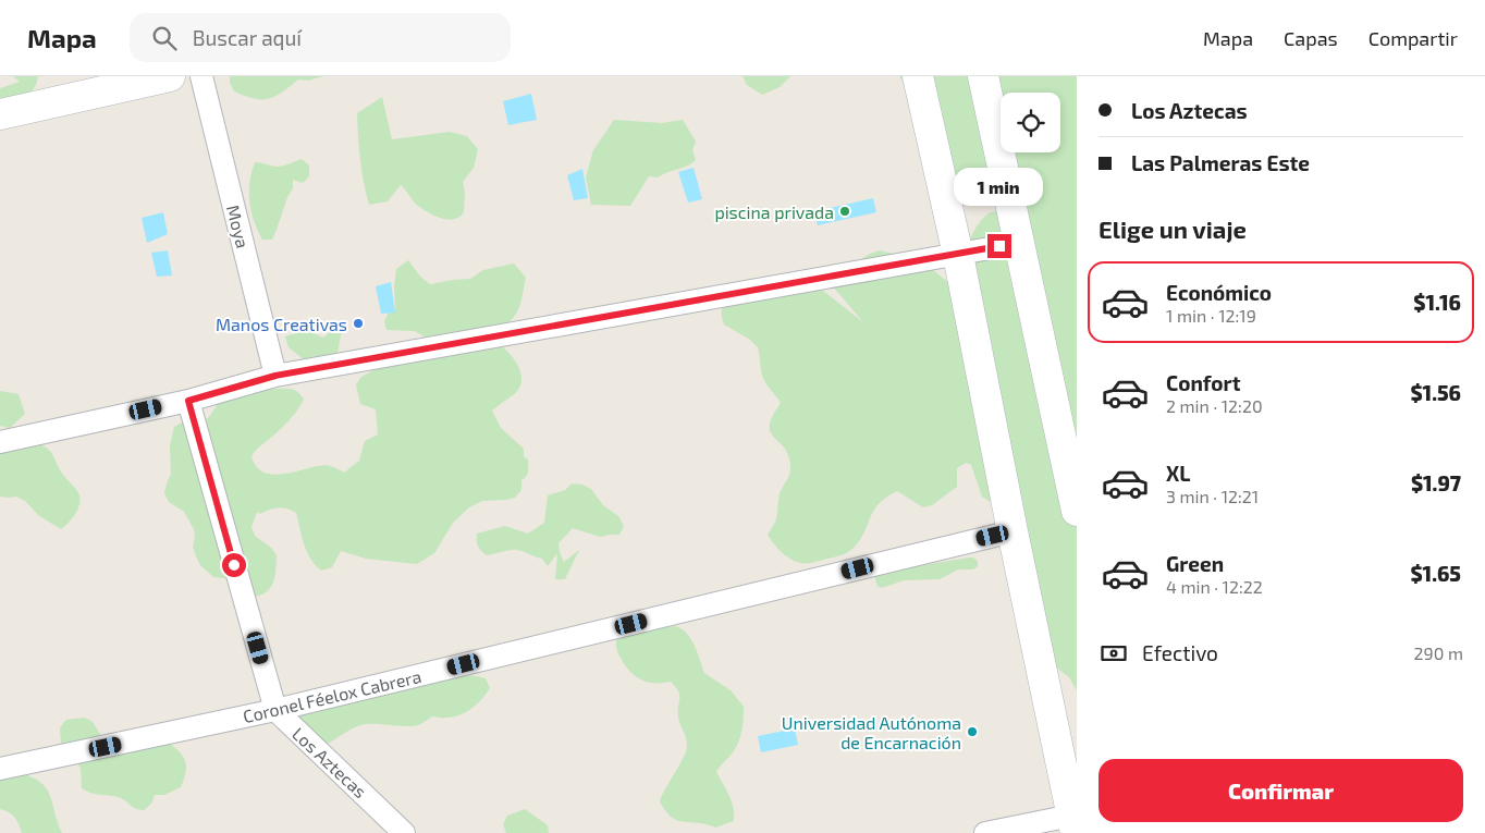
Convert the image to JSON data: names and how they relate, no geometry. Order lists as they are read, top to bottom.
{
  "streets": {
    "street": ["Moya", "Coronel Féelox Cabrera", "Los Aztecas"]
  },
  "crossings": [
    ["Coronel Féelox Cabrera", "Los Aztecas"]
  ],
  "places": ["piscina privada", "Manos Creativas", "Universidad Autónoma de Encarnación"],
  "page": {
    "header": "Mapa",
    "search": "Buscar aquí",
    "nav": ["Mapa", "Capas", "Compartir"],
    "banner": ["Los Aztecas", "Las Palmeras Este"],
    "bubble": "1 min",
    "heading": "Elige un viaje",
    "list": [
      {
        "name": "Económico",
        "note": "1 min · 12:19",
        "value": "$1.16"
      },
      {
        "name": "Confort",
        "note": "2 min · 12:20",
        "value": "$1.56"
      },
      {
        "name": "XL",
        "note": "3 min · 12:21",
        "value": "$1.97"
      },
      {
        "name": "Green",
        "note": "4 min · 12:22",
        "value": "$1.65"
      }
    ],
    "pay": ["Efectivo", "290 m"],
    "buttons": "Confirmar"
  }
}
